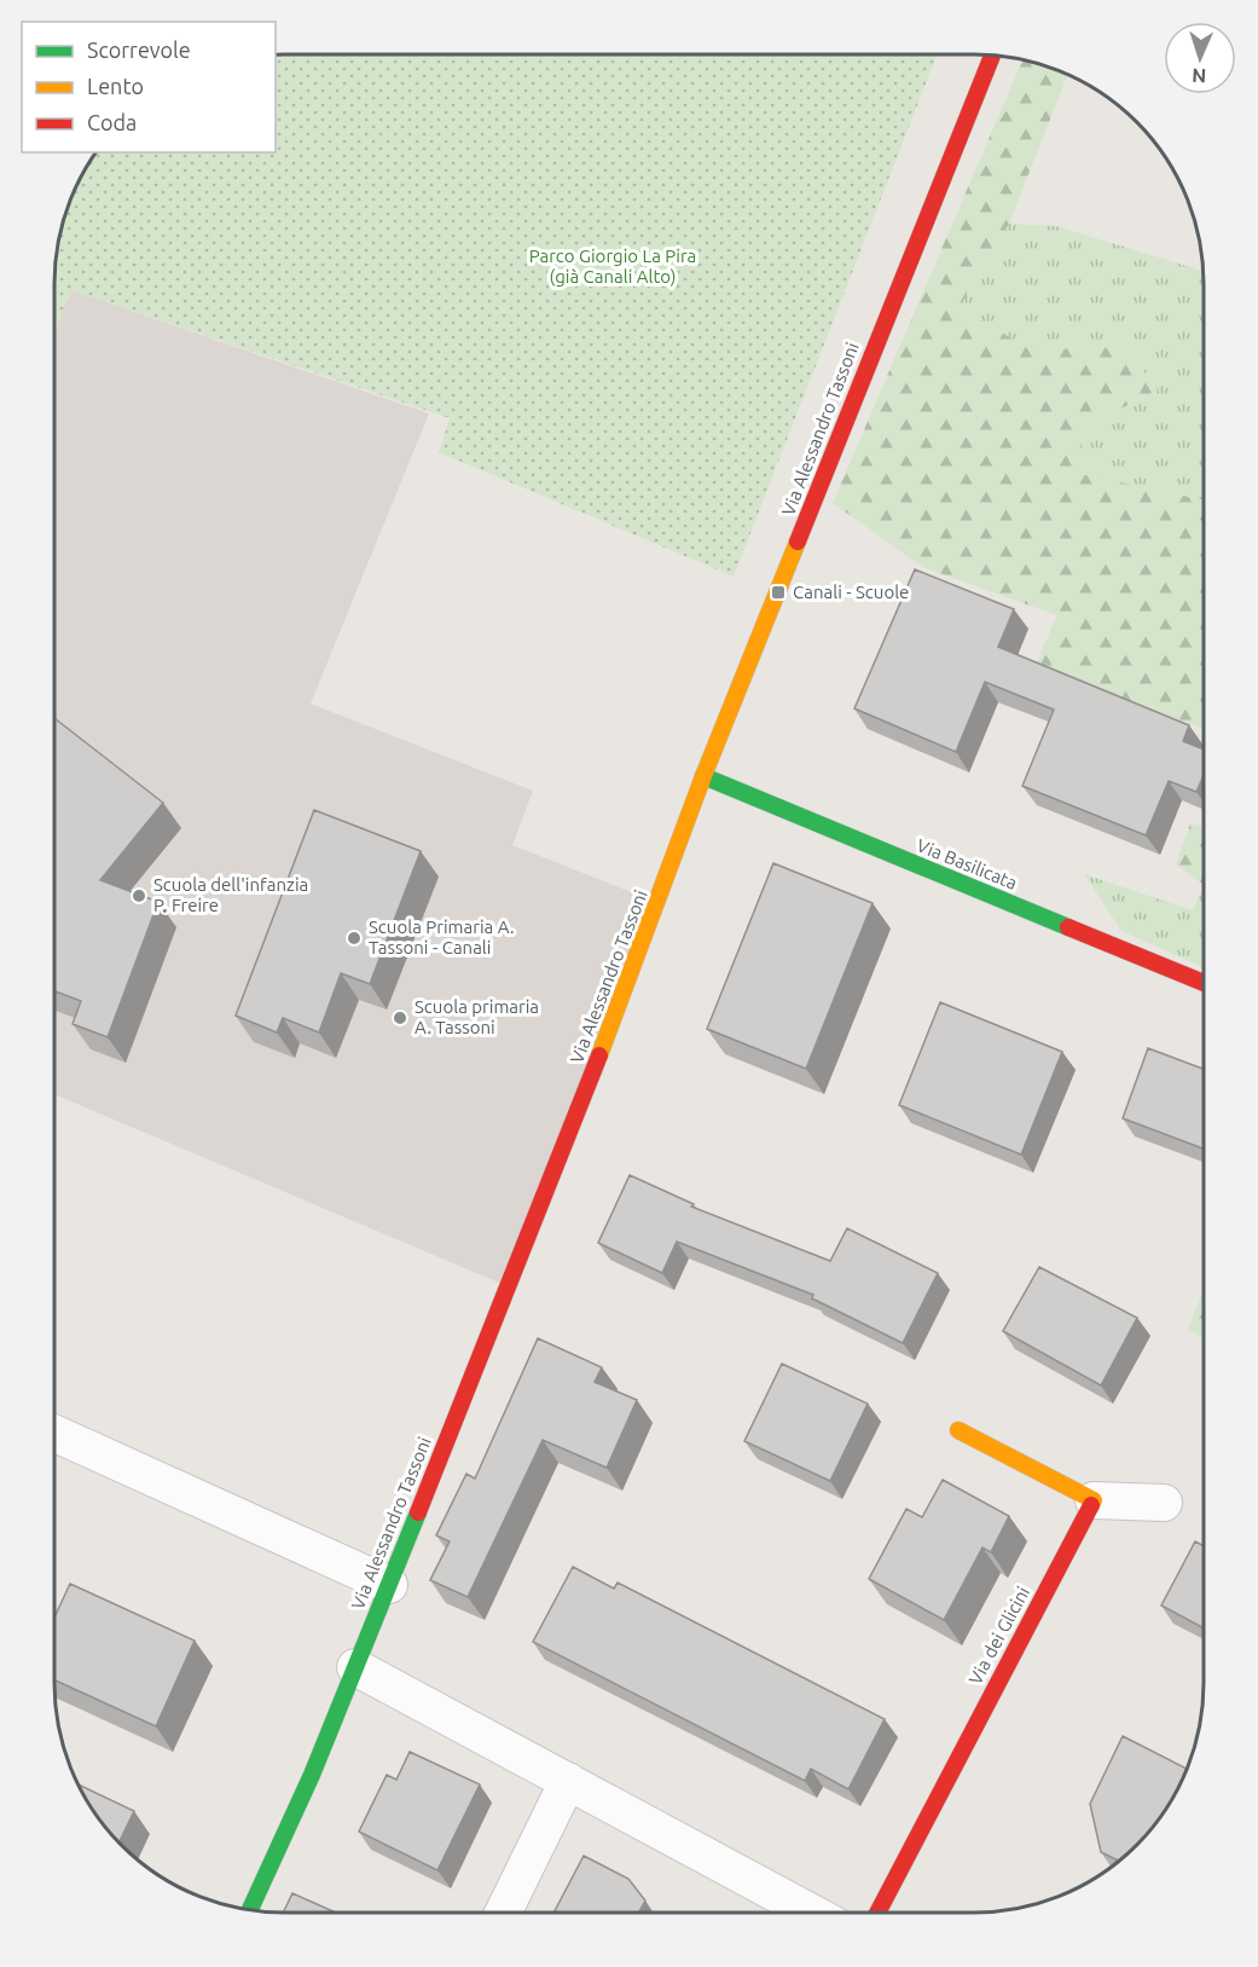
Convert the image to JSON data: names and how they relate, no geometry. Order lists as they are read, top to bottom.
{
  "streets": {
    "street": ["Via Alessandro Tassoni", "Via Basilicata", "Via dei Glicini"]
  },
  "crossings": [
    ["Via Alessandro Tassoni", "Via Basilicata"]
  ],
  "parks": ["Parco Giorgio La Pira (già Canali Alto)"],
  "places": {
    "transit": ["Canali - Scuole"],
    "other": ["Scuola dell'infanzia P. Freire", "Scuola Primaria A. Tassoni - Canali", "Scuola primaria A. Tassoni"]
  },
  "legend": ["Scorrevole", "Lento", "Coda"],
  "north": "bottom"
}
